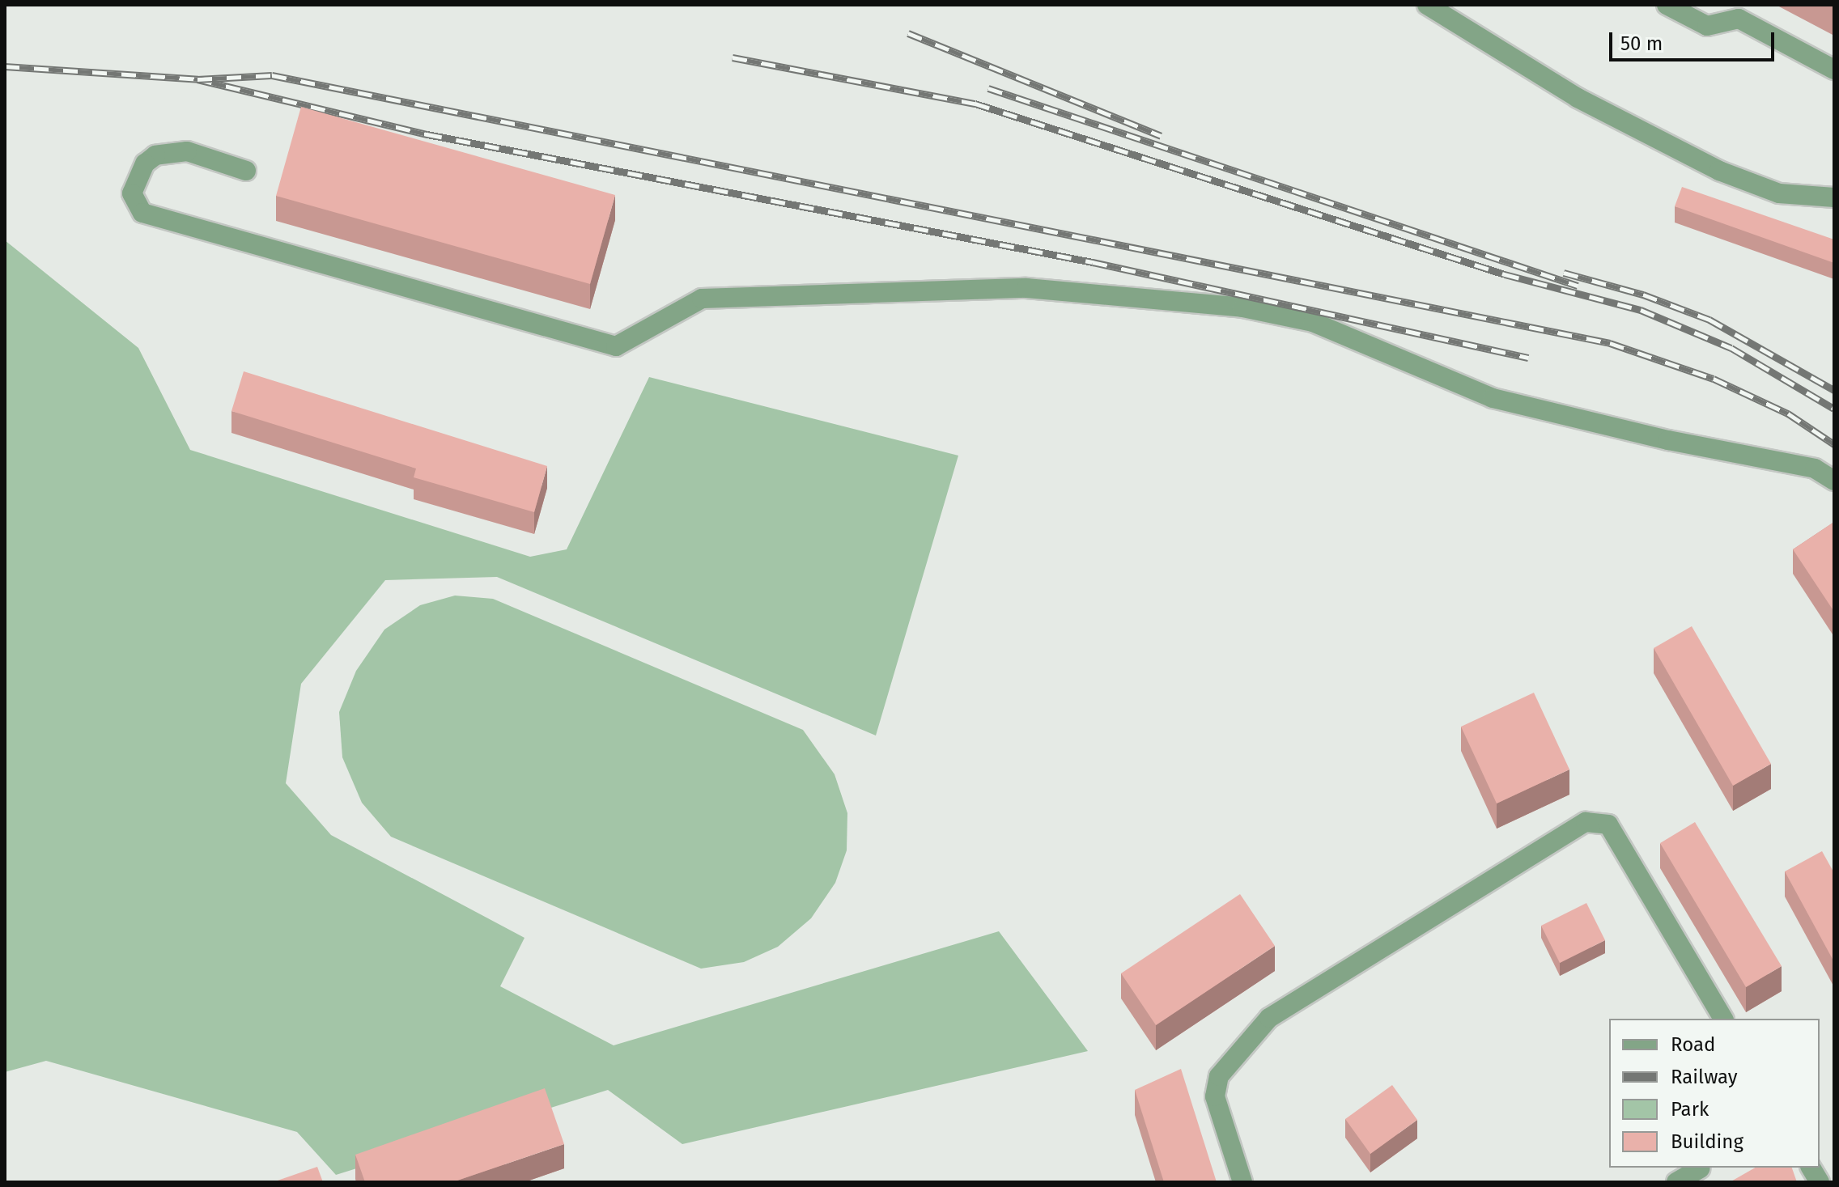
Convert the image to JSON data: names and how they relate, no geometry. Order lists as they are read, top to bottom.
{
  "legend": [
    "Road",
    "Railway",
    "Park",
    "Building"
  ],
  "scale_bar": "50 m"
}
